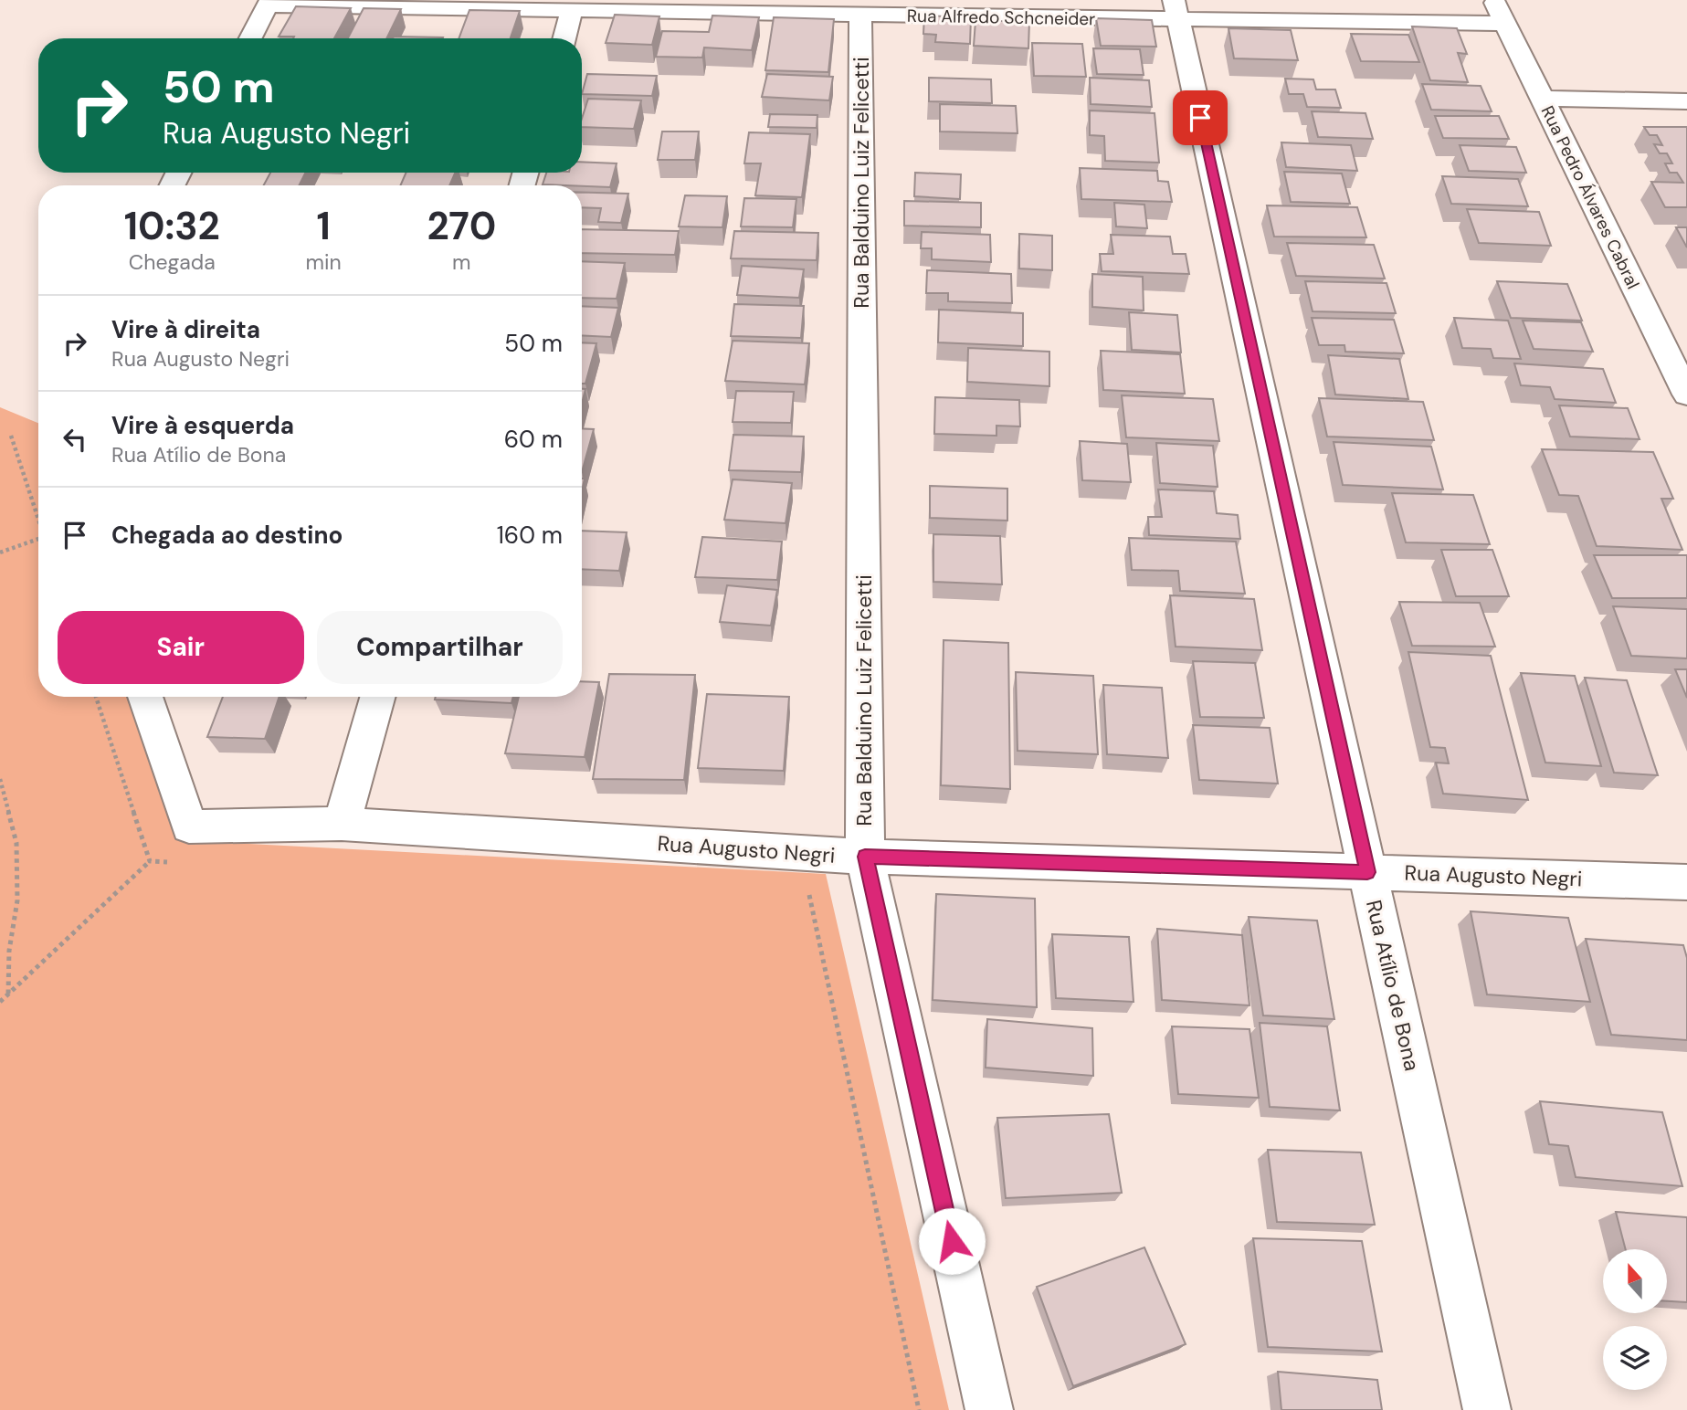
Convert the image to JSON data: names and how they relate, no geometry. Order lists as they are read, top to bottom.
{
  "streets": {
    "street": [
      "Rua Alfredo Schcneider",
      "Rua Balduino Luiz Felicetti",
      "Rua Pedro Álvares Cabral",
      "Rua Augusto Negri",
      "Rua Atílio de Bona"
    ]
  },
  "crossings": [
    ["Rua Alfredo Schcneider", "Rua Balduino Luiz Felicetti"],
    ["Rua Alfredo Schcneider", "Rua Pedro Álvares Cabral"],
    ["Rua Alfredo Schcneider", "Rua Atílio de Bona"],
    ["Rua Balduino Luiz Felicetti", "Rua Augusto Negri"],
    ["Rua Augusto Negri", "Rua Atílio de Bona"]
  ],
  "north": "top",
  "page": {
    "turn": ["50 m", "Rua Augusto Negri"],
    "eta": [
      "10:32",
      "Chegada",
      "1",
      "min",
      "270",
      "m"
    ],
    "list": [
      {
        "name": "Vire à direita",
        "note": "Rua Augusto Negri",
        "value": "50 m"
      },
      {
        "name": "Vire à esquerda",
        "note": "Rua Atílio de Bona",
        "value": "60 m"
      },
      {
        "name": "Chegada ao destino",
        "value": "160 m"
      }
    ],
    "buttons": ["Sair", "Compartilhar"]
  }
}
